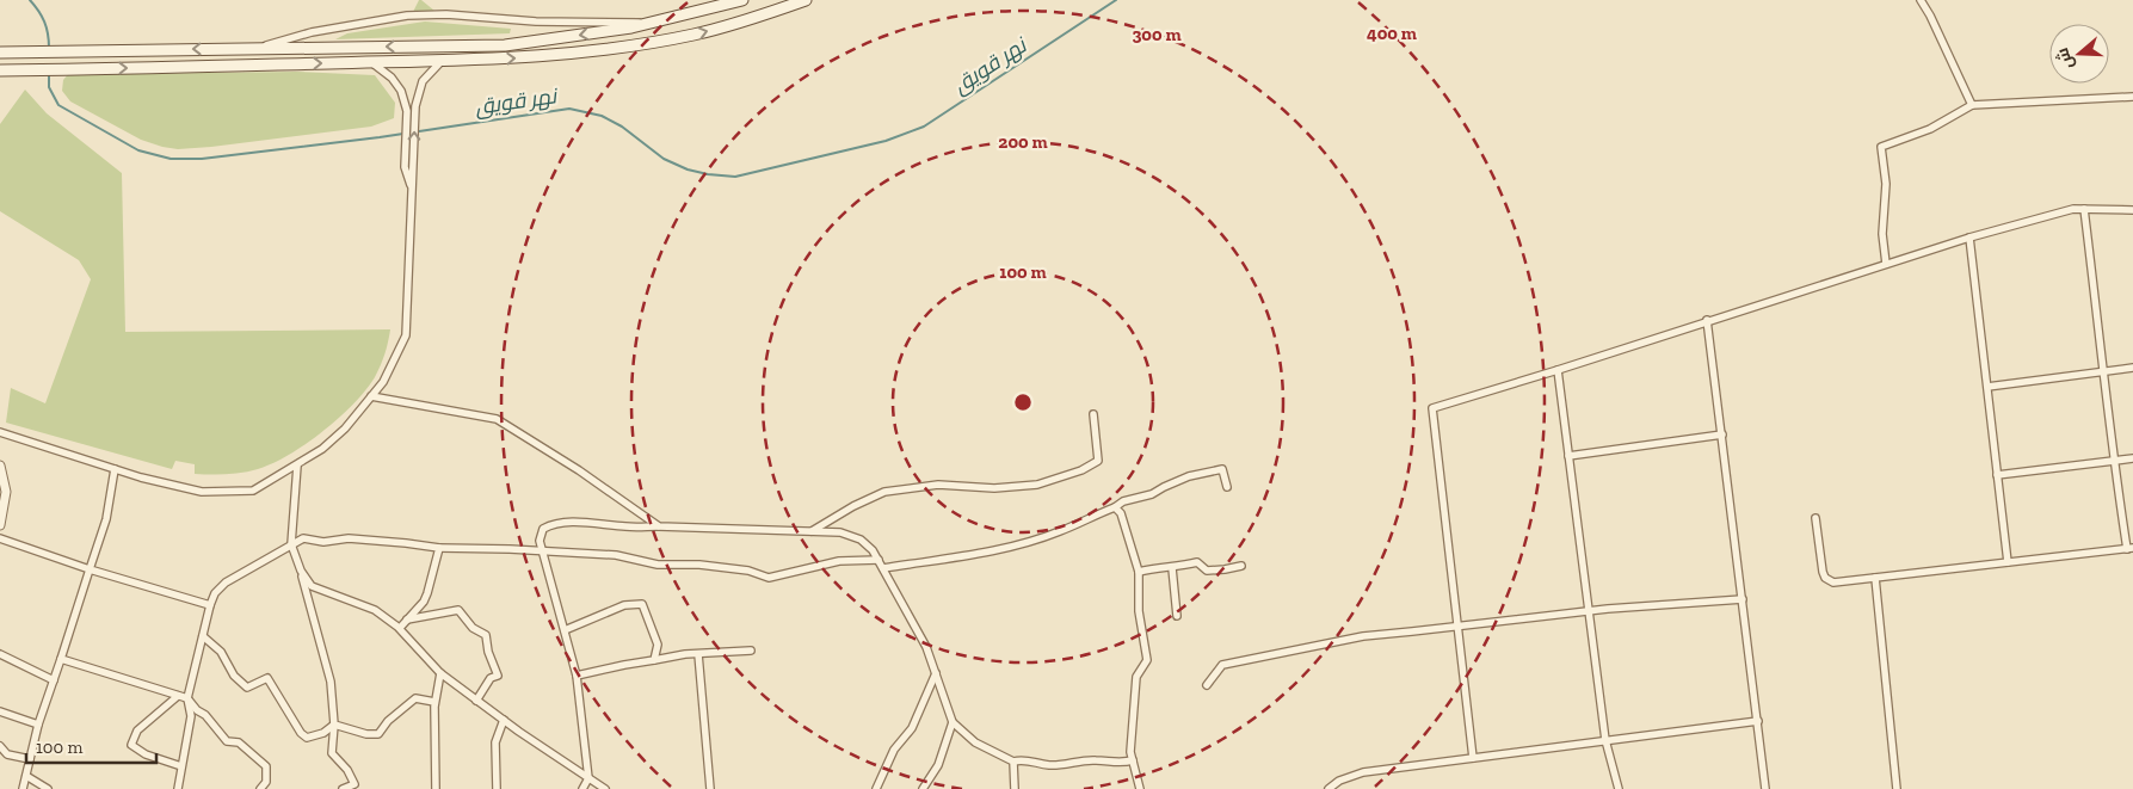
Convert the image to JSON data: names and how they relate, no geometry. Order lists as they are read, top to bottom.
{
  "water": ["نهر قويق"],
  "scale_bar": "100 m",
  "north": "left",
  "rings": [
    "400 m",
    "300 m",
    "200 m",
    "100 m"
  ]
}
